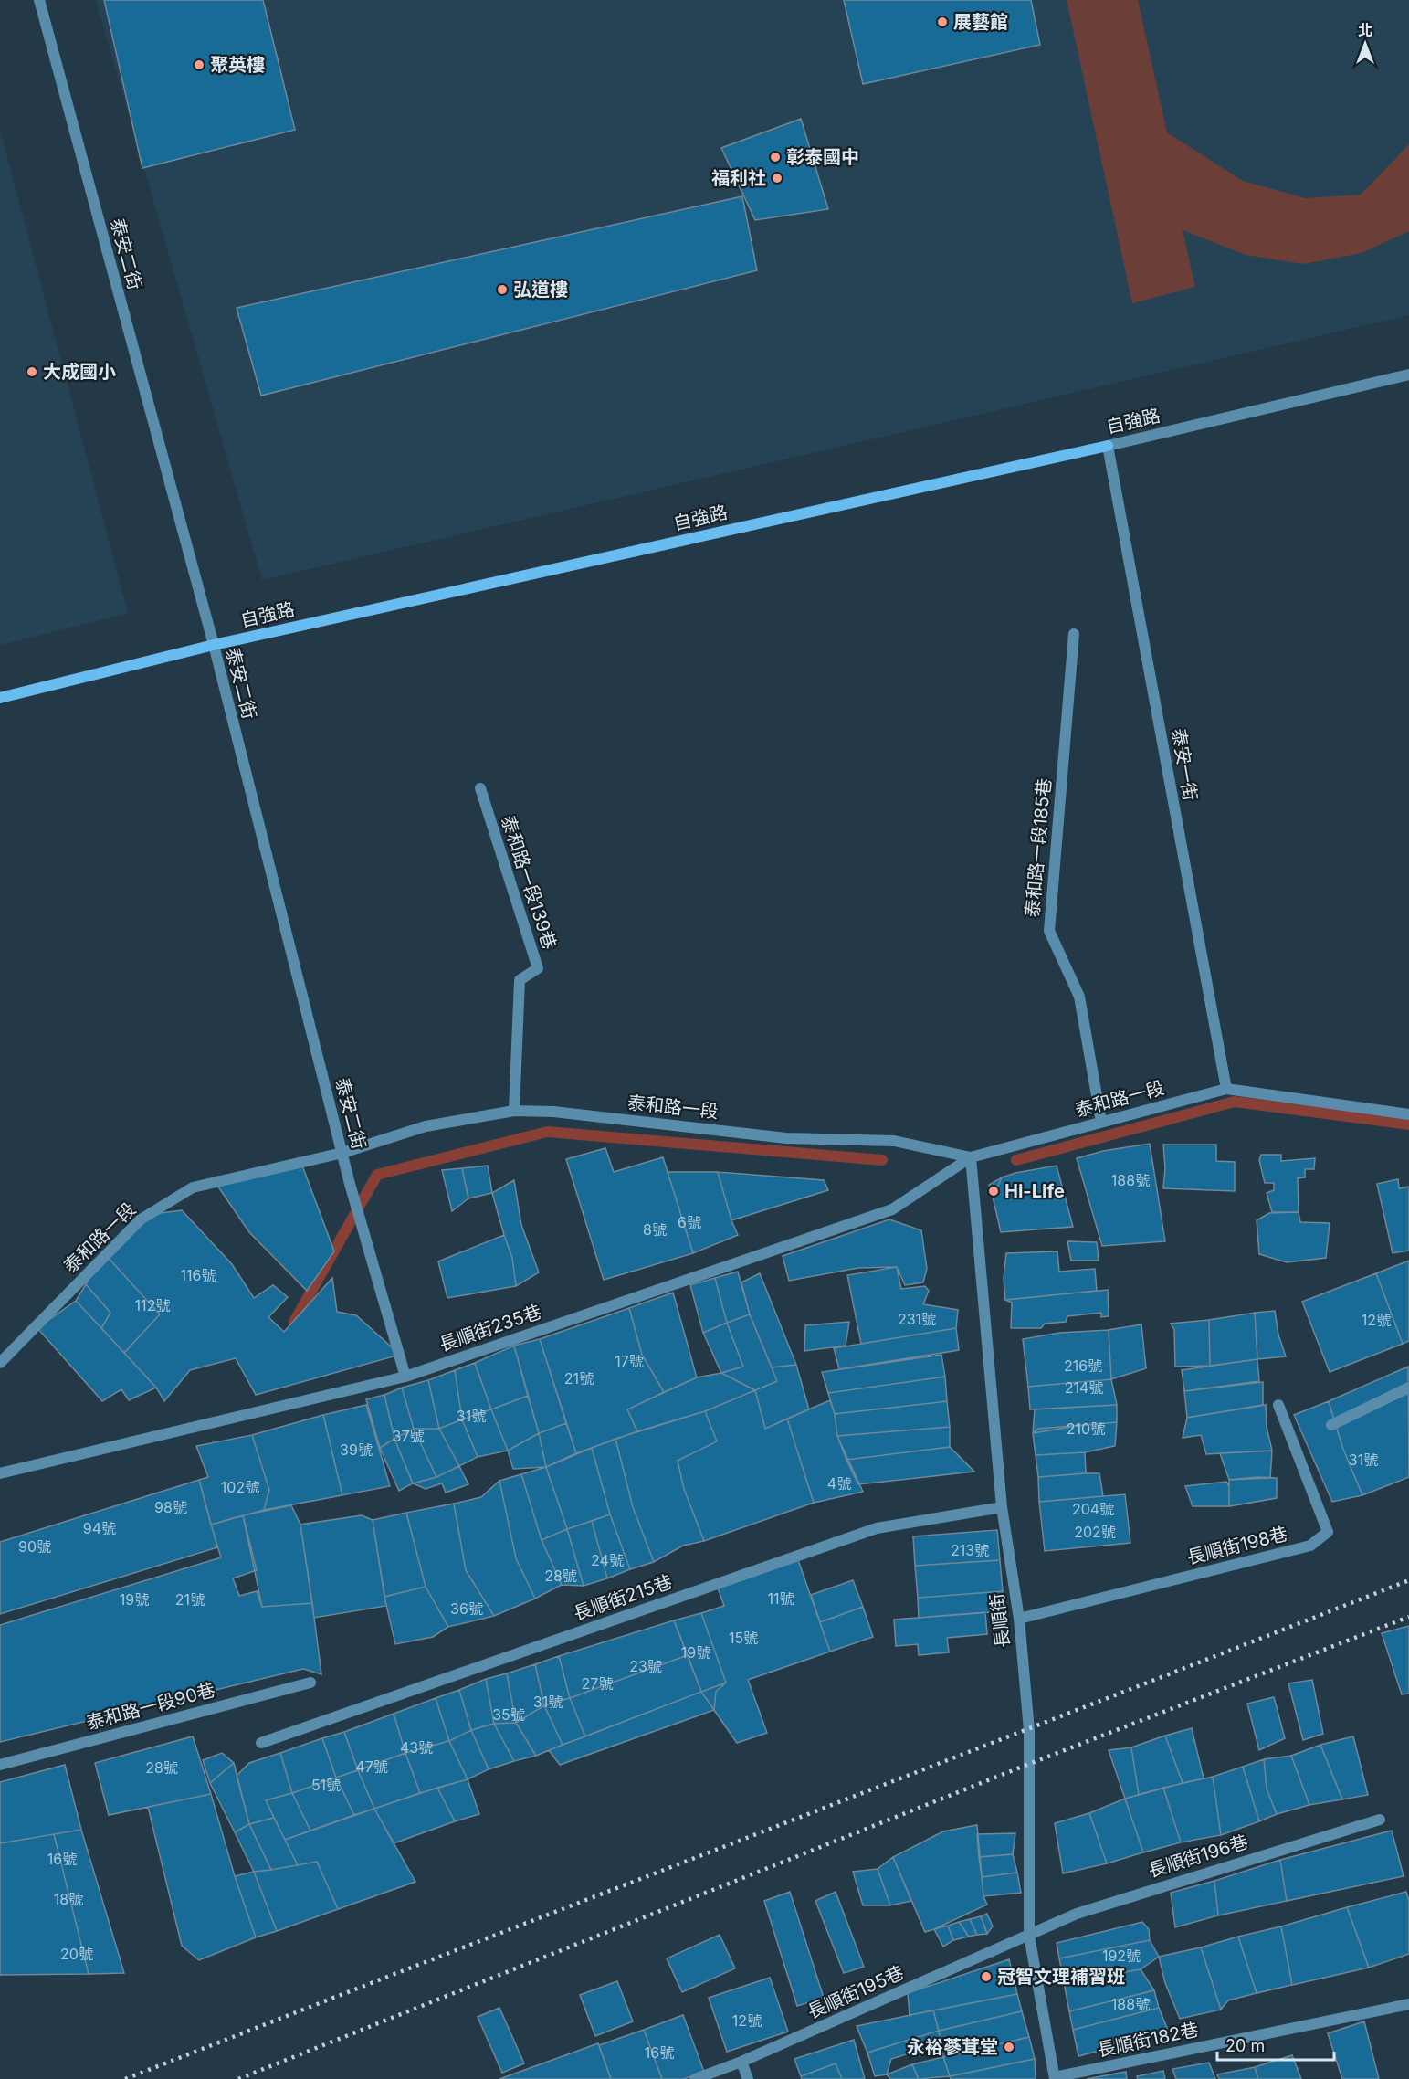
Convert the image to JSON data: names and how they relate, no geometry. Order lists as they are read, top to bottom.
{
  "streets": {
    "street": [
      "泰安二街",
      "自強路",
      "泰安一街",
      "泰和路一段185巷",
      "泰和路一段139巷",
      "泰和路一段",
      "長順街235巷",
      "長順街198巷",
      "長順街215巷",
      "長順街",
      "泰和路一段90巷",
      "長順街196巷",
      "長順街195巷",
      "長順街182巷"
    ]
  },
  "crossings": [
    ["泰安二街", "自強路"],
    ["泰安二街", "泰和路一段"],
    ["泰安二街", "長順街235巷"],
    ["自強路", "泰安一街"],
    ["泰安一街", "泰和路一段"],
    ["泰和路一段185巷", "泰和路一段"],
    ["泰和路一段139巷", "泰和路一段"],
    ["泰和路一段", "長順街235巷"],
    ["泰和路一段", "長順街"],
    ["長順街235巷", "長順街"],
    ["長順街198巷", "長順街"],
    ["長順街215巷", "長順街"],
    ["長順街", "長順街196巷"],
    ["長順街", "長順街195巷"],
    ["長順街", "長順街182巷"],
    ["長順街196巷", "長順街195巷"]
  ],
  "places": [
    "展藝館",
    "聚英樓",
    "彰泰國中",
    "福利社",
    "弘道樓",
    "大成國小",
    "Hi-Life",
    "冠智文理補習班",
    "永裕蔘茸堂"
  ],
  "house_numbers": [
    "188號",
    "6號",
    "8號",
    "116號",
    "112號",
    "231號",
    "12號",
    "17號",
    "216號",
    "21號",
    "214號",
    "31號",
    "210號",
    "37號",
    "39號",
    "31號",
    "4號",
    "102號",
    "98號",
    "204號",
    "94號",
    "202號",
    "90號",
    "213號",
    "24號",
    "28號",
    "11號",
    "19號",
    "21號",
    "36號",
    "15號",
    "19號",
    "23號",
    "27號",
    "31號",
    "35號",
    "43號",
    "47號",
    "28號",
    "51號",
    "16號",
    "18號",
    "20號",
    "192號",
    "188號",
    "12號",
    "16號"
  ],
  "scale_bar": "20 m",
  "north": "top"
}
